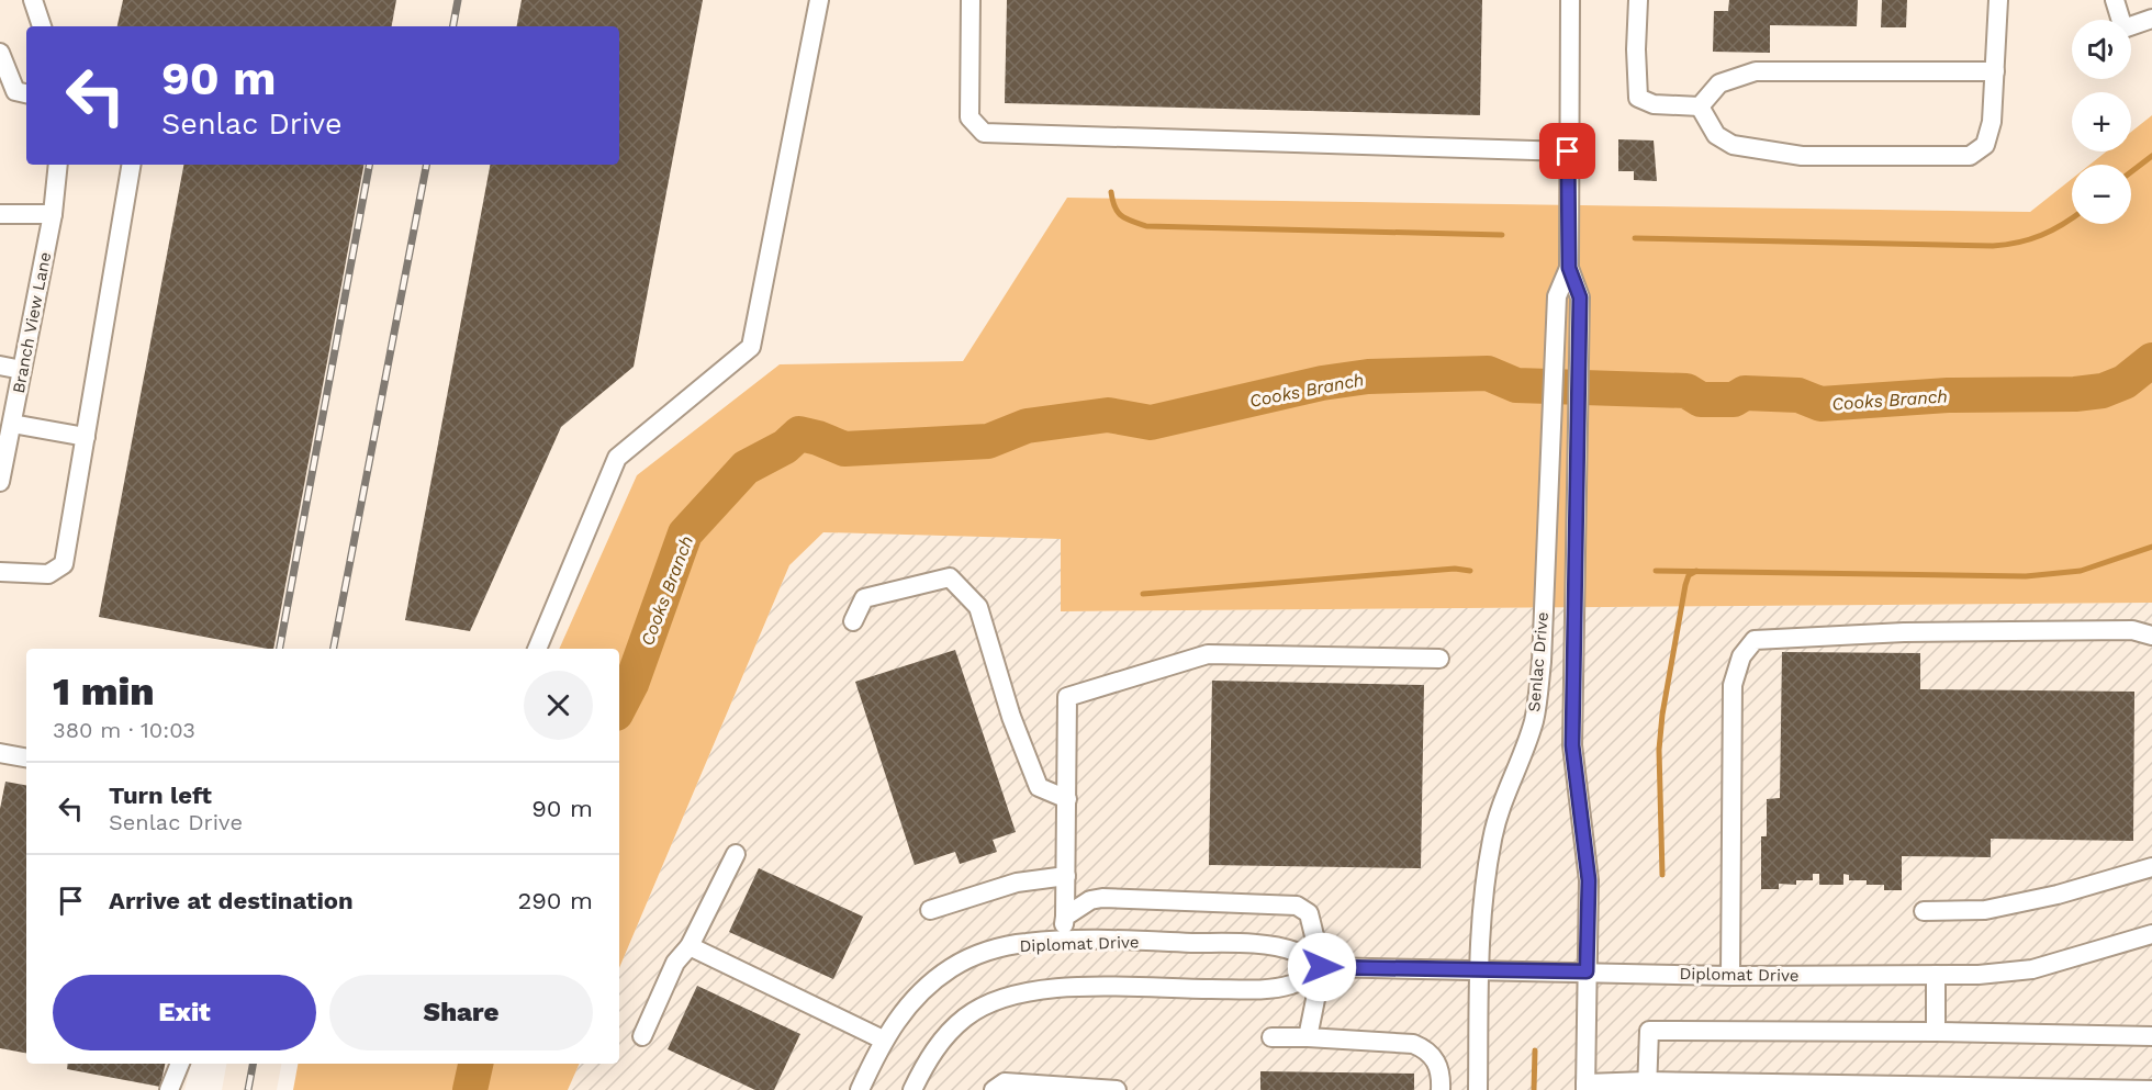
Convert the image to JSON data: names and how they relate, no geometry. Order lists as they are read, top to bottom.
{
  "streets": {
    "street": ["Branch View Lane", "Senlac Drive", "Diplomat Drive"]
  },
  "crossings": [
    ["Senlac Drive", "Diplomat Drive"]
  ],
  "water": ["Cooks Branch"],
  "page": {
    "map_buttons": ["+", "−"],
    "turn": ["90 m", "Senlac Drive"],
    "heading": ["1 min", "380 m · 10:03"],
    "list": [
      {
        "name": "Turn left",
        "note": "Senlac Drive",
        "value": "90 m"
      },
      {
        "name": "Arrive at destination",
        "value": "290 m"
      }
    ],
    "buttons": ["Exit", "Share"]
  }
}
